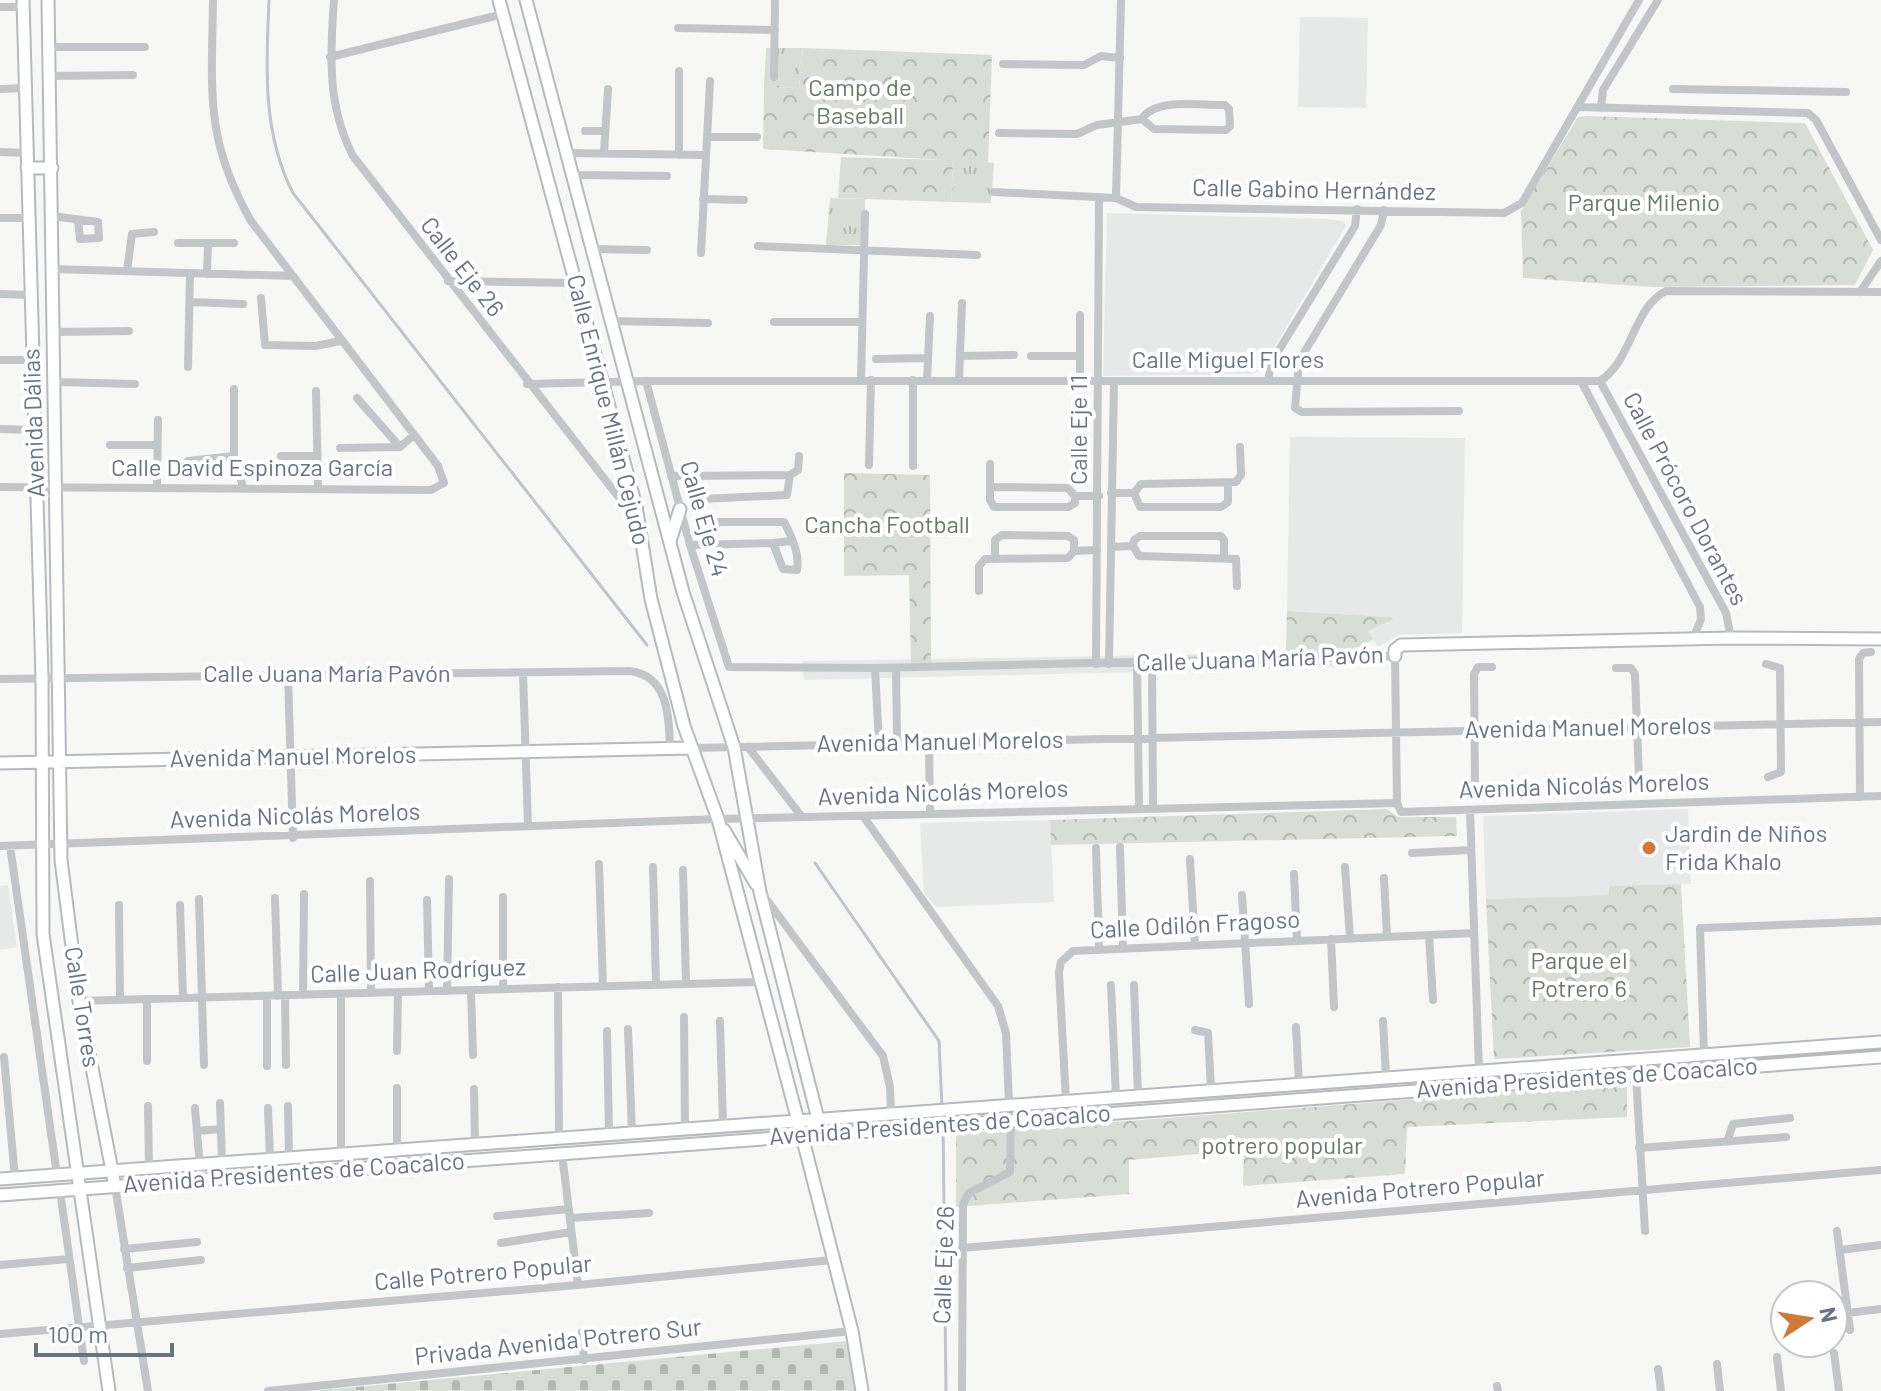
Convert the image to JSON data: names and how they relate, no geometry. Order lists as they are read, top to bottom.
{
  "streets": {
    "main road": [
      "Calle Enrique Millán Cejudo",
      "Avenida Dálias",
      "Calle Juana María Pavón",
      "Avenida Manuel Morelos",
      "Calle Torres",
      "Avenida Presidentes de Coacalco"
    ],
    "street": [
      "Calle Gabino Hernández",
      "Calle Eje 26",
      "Calle Miguel Flores",
      "Calle Eje 11",
      "Calle David Espinoza García",
      "Calle Prócoro Dorantes",
      "Calle Eje 24",
      "Avenida Nicolás Morelos",
      "Calle Odilón Fragoso",
      "Calle Juan Rodríguez",
      "Avenida Potrero Popular",
      "Calle Potrero Popular",
      "Privada Avenida Potrero Sur"
    ]
  },
  "crossings": [
    ["Calle Gabino Hernández", "Calle Eje 11"],
    ["Calle Eje 26", "Calle Miguel Flores"],
    ["Calle Eje 26", "Calle Enrique Millán Cejudo"],
    ["Calle Eje 26", "Avenida Presidentes de Coacalco"],
    ["Calle Eje 26", "Avenida Potrero Popular"],
    ["Calle Miguel Flores", "Calle Enrique Millán Cejudo"],
    ["Calle Miguel Flores", "Calle Eje 11"],
    ["Calle Miguel Flores", "Calle Prócoro Dorantes"],
    ["Calle Miguel Flores", "Calle Eje 24"],
    ["Calle Enrique Millán Cejudo", "Avenida Manuel Morelos"],
    ["Calle Enrique Millán Cejudo", "Avenida Nicolás Morelos"],
    ["Avenida Dálias", "Calle David Espinoza García"],
    ["Avenida Dálias", "Calle Juana María Pavón"],
    ["Avenida Dálias", "Avenida Manuel Morelos"],
    ["Avenida Dálias", "Avenida Nicolás Morelos"],
    ["Avenida Dálias", "Calle Torres"],
    ["Avenida Dálias", "Avenida Presidentes de Coacalco"],
    ["Calle Eje 11", "Calle Juana María Pavón"],
    ["Calle Prócoro Dorantes", "Calle Juana María Pavón"],
    ["Calle Eje 24", "Calle Juana María Pavón"],
    ["Calle Juana María Pavón", "Avenida Manuel Morelos"],
    ["Avenida Nicolás Morelos", "Calle Torres"],
    ["Calle Odilón Fragoso", "Avenida Presidentes de Coacalco"],
    ["Calle Juan Rodríguez", "Calle Torres"],
    ["Calle Torres", "Avenida Presidentes de Coacalco"]
  ],
  "parks": [
    "Campo de Baseball",
    "Parque Milenio",
    "Cancha Football",
    "Parque el Potrero 6",
    "potrero popular"
  ],
  "places": ["Jardin de Niños Frida Khalo"],
  "scale_bar": "100 m",
  "north": "right"
}
